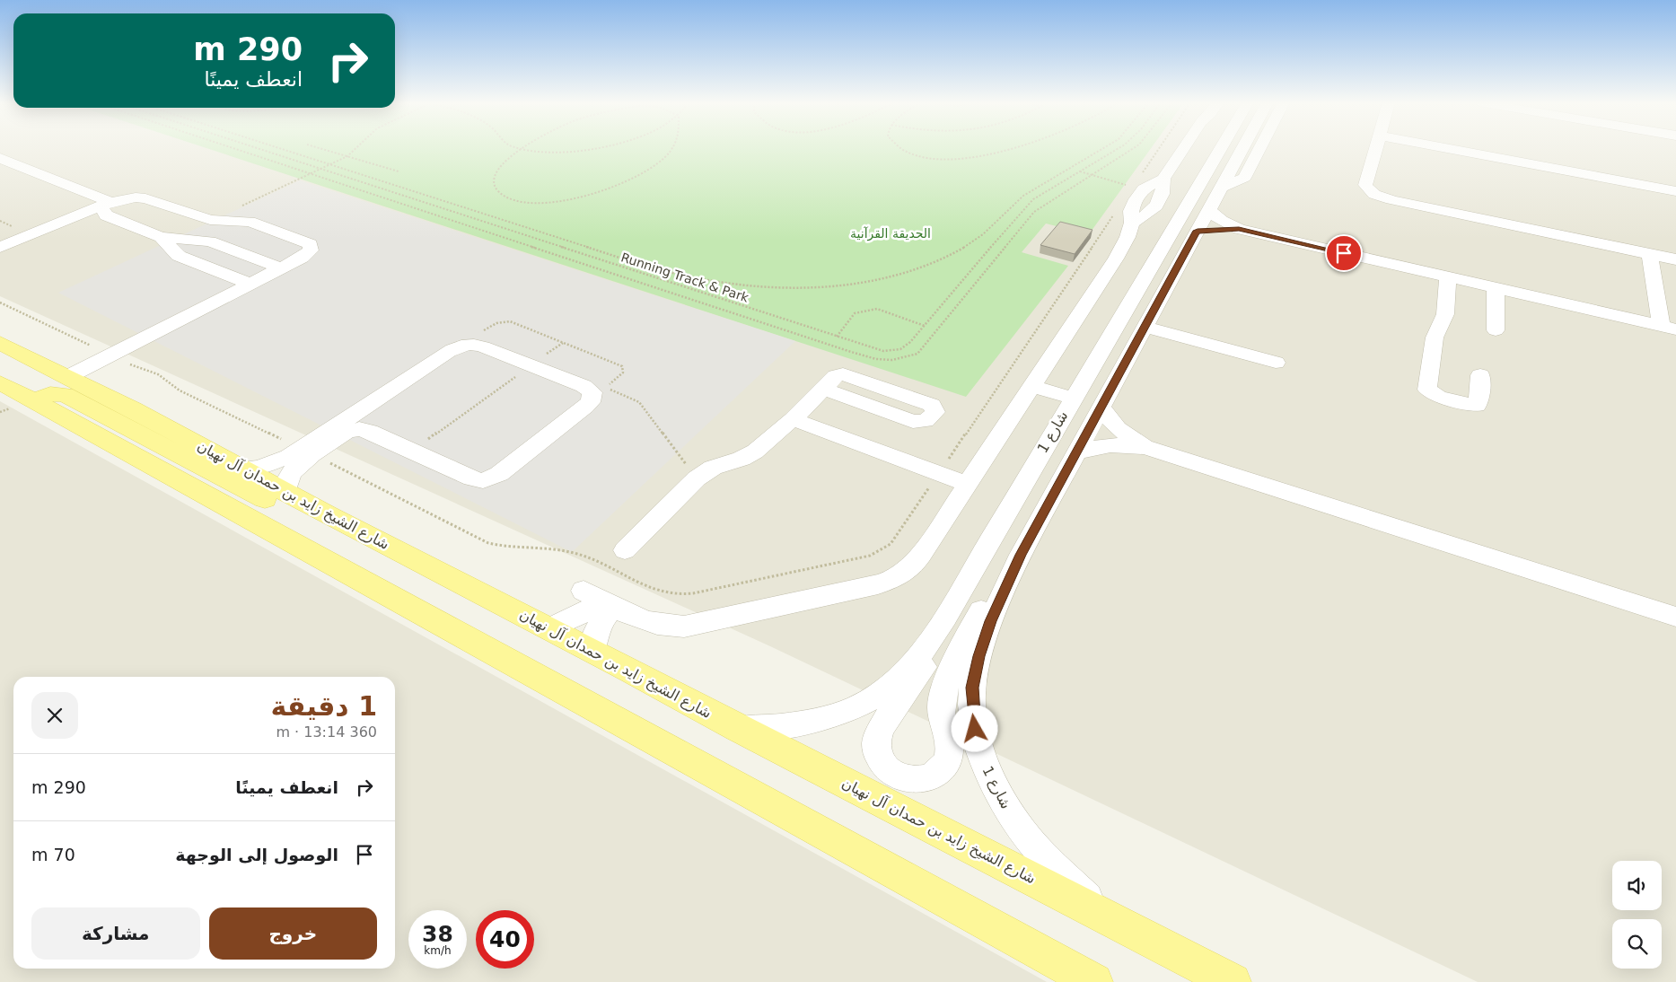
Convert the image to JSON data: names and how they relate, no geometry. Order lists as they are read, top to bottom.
{
  "streets": {
    "main road": ["شارع الشيخ زايد بن حمدان آل نهيان"],
    "street": ["شارع 1"],
    "path": ["Running Track & Park"]
  },
  "crossings": [
    ["شارع 1", "شارع الشيخ زايد بن حمدان آل نهيان"]
  ],
  "parks": ["الحديقة القرآنية"],
  "page": {
    "turn": ["290 m", "انعطف يمينًا"],
    "heading": ["1 دقيقة", "360 m · 13:14"],
    "list": [
      {
        "name": "انعطف يمينًا",
        "value": "290 m"
      },
      {
        "name": "الوصول إلى الوجهة",
        "value": "70 m"
      }
    ],
    "buttons": ["خروج", "مشاركة"],
    "speed": "38 km/h",
    "limit": "40"
  }
}
